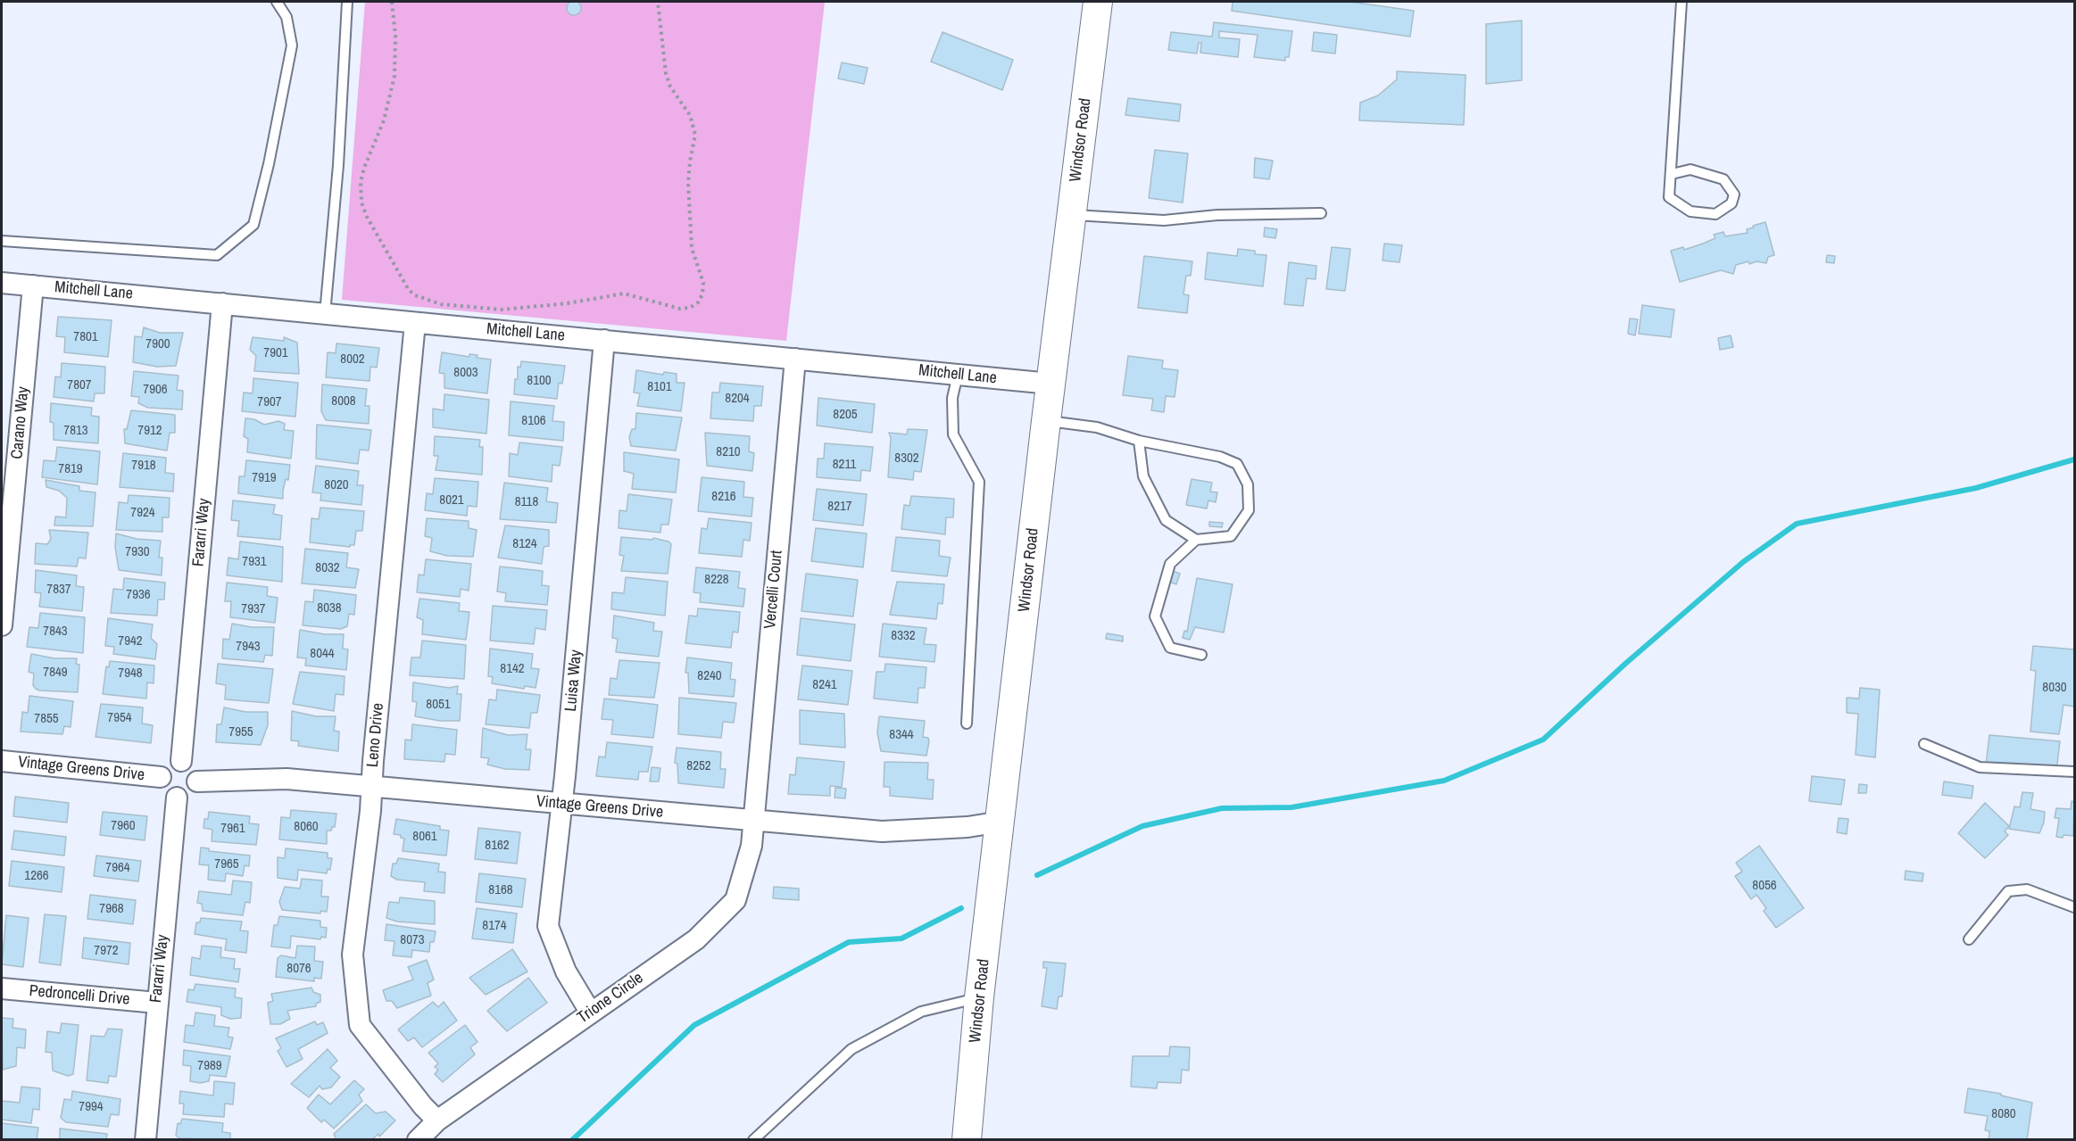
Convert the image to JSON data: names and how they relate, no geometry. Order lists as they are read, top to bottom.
{
  "streets": {
    "main road": ["Windsor Road"],
    "street": [
      "Mitchell Lane",
      "Carano Way",
      "Fararri Way",
      "Vercelli Court",
      "Luisa Way",
      "Leno Drive",
      "Vintage Greens Drive",
      "Pedroncelli Drive",
      "Trione Circle"
    ]
  },
  "crossings": [
    ["Windsor Road", "Mitchell Lane"],
    ["Windsor Road", "Vintage Greens Drive"],
    ["Mitchell Lane", "Carano Way"],
    ["Mitchell Lane", "Fararri Way"],
    ["Mitchell Lane", "Vercelli Court"],
    ["Mitchell Lane", "Luisa Way"],
    ["Mitchell Lane", "Leno Drive"],
    ["Fararri Way", "Vintage Greens Drive"],
    ["Fararri Way", "Pedroncelli Drive"],
    ["Vercelli Court", "Vintage Greens Drive"],
    ["Vercelli Court", "Trione Circle"],
    ["Luisa Way", "Vintage Greens Drive"],
    ["Luisa Way", "Trione Circle"],
    ["Leno Drive", "Vintage Greens Drive"],
    ["Leno Drive", "Trione Circle"],
    ["Vintage Greens Drive", "Trione Circle"]
  ],
  "house_numbers": [
    "7801",
    "7900",
    "7901",
    "8002",
    "8003",
    "8100",
    "7807",
    "8101",
    "7906",
    "8204",
    "8008",
    "7907",
    "8205",
    "8106",
    "7813",
    "7912",
    "8210",
    "8302",
    "8211",
    "7918",
    "7819",
    "7919",
    "8020",
    "8216",
    "8021",
    "8118",
    "8217",
    "7924",
    "8124",
    "7930",
    "7931",
    "8032",
    "8228",
    "7837",
    "7936",
    "8038",
    "7937",
    "7843",
    "8332",
    "7942",
    "7943",
    "8044",
    "8142",
    "7849",
    "7948",
    "8240",
    "8241",
    "8030",
    "8051",
    "7954",
    "7855",
    "7955",
    "8344",
    "8252",
    "7960",
    "8060",
    "7961",
    "8061",
    "8162",
    "7965",
    "7964",
    "1266",
    "8056",
    "8168",
    "7968",
    "8174",
    "8073",
    "7972",
    "8076",
    "7989",
    "7994",
    "8080"
  ]
}
